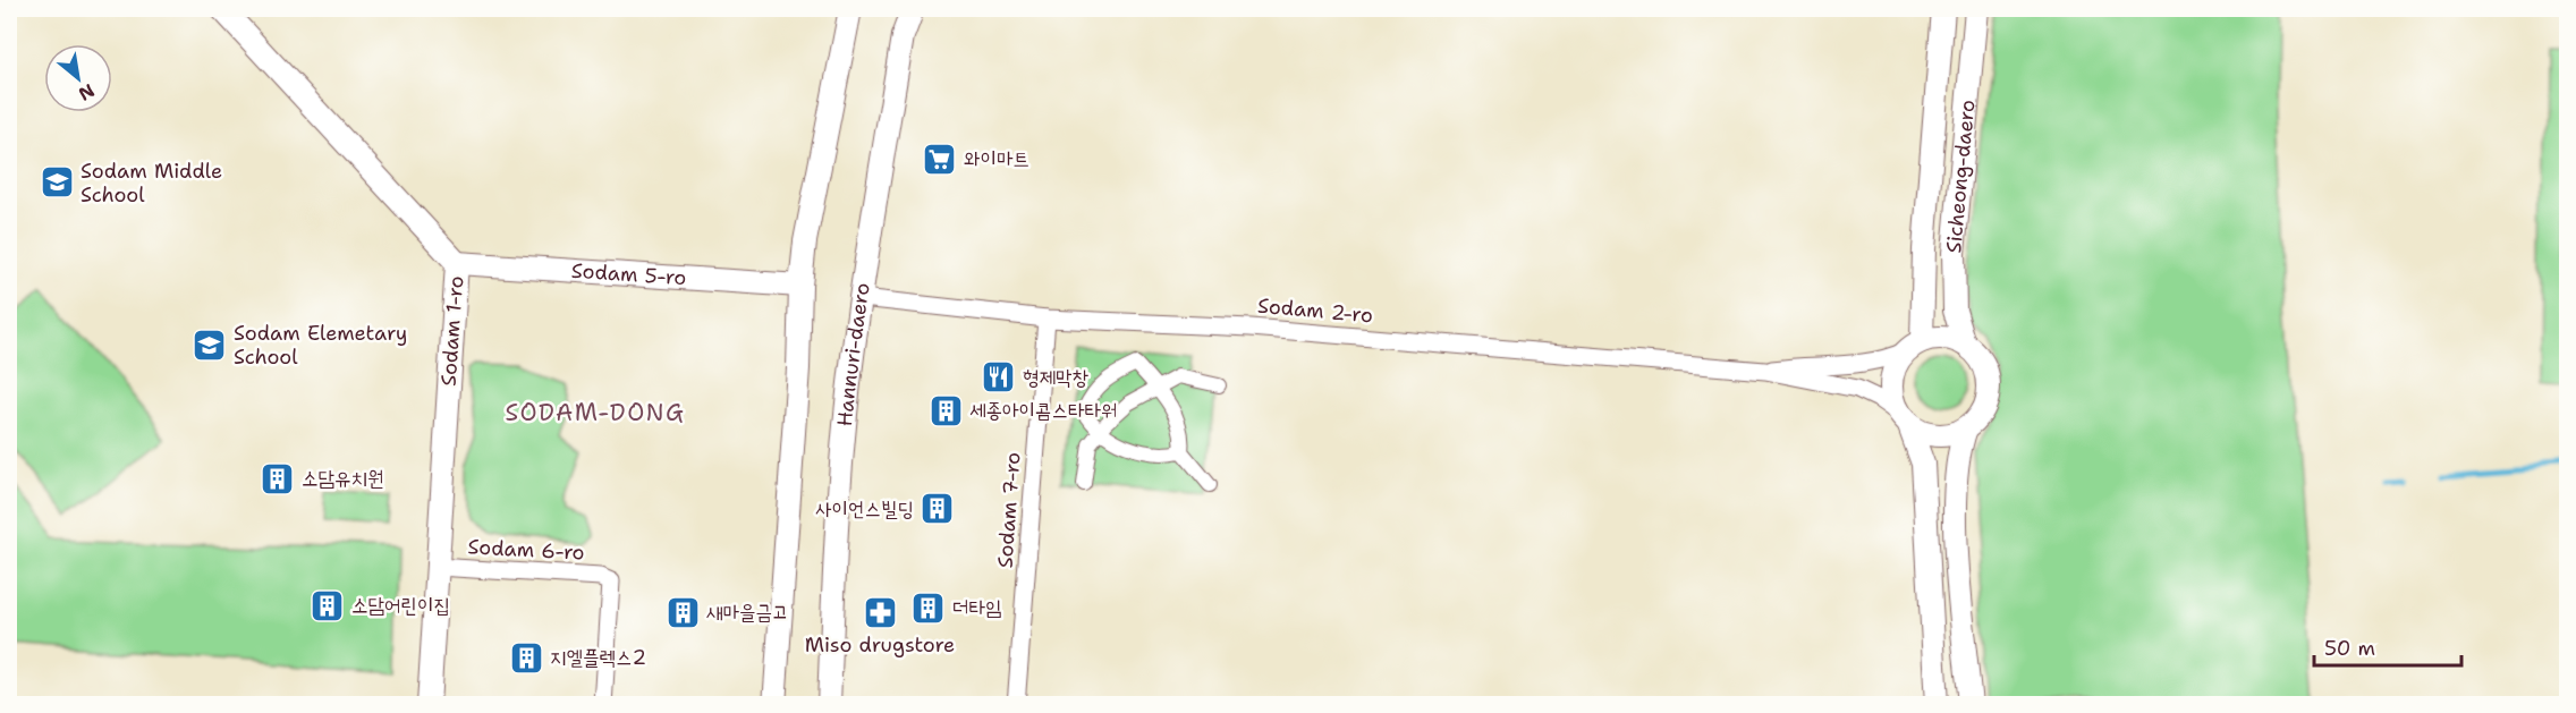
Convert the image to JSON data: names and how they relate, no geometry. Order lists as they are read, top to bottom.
{
  "streets": {
    "street": [
      "Sicheong-daero",
      "Sodam 5-ro",
      "Sodam 2-ro",
      "Sodam 1-ro",
      "Hannuri-daero",
      "Sodam 7-ro",
      "Sodam 6-ro"
    ]
  },
  "crossings": [
    ["Sodam 5-ro", "Sodam 1-ro"],
    ["Sodam 2-ro", "Hannuri-daero"],
    ["Sodam 2-ro", "Sodam 7-ro"],
    ["Sodam 1-ro", "Sodam 6-ro"]
  ],
  "districts": ["SODAM-DONG"],
  "places": {
    "supermarket": ["와이마트"],
    "school or university": ["Sodam Middle School", "Sodam Elemetary School"],
    "restaurant": ["형제막창"],
    "building": [
      "세종아이콤스타타워",
      "소담유치원",
      "사이언스빌딩",
      "소담어린이집",
      "더타임",
      "새마을금고",
      "지엘플렉스2"
    ],
    "pharmacy": ["Miso drugstore"]
  },
  "scale_bar": "50 m",
  "north": "bottom right"
}
